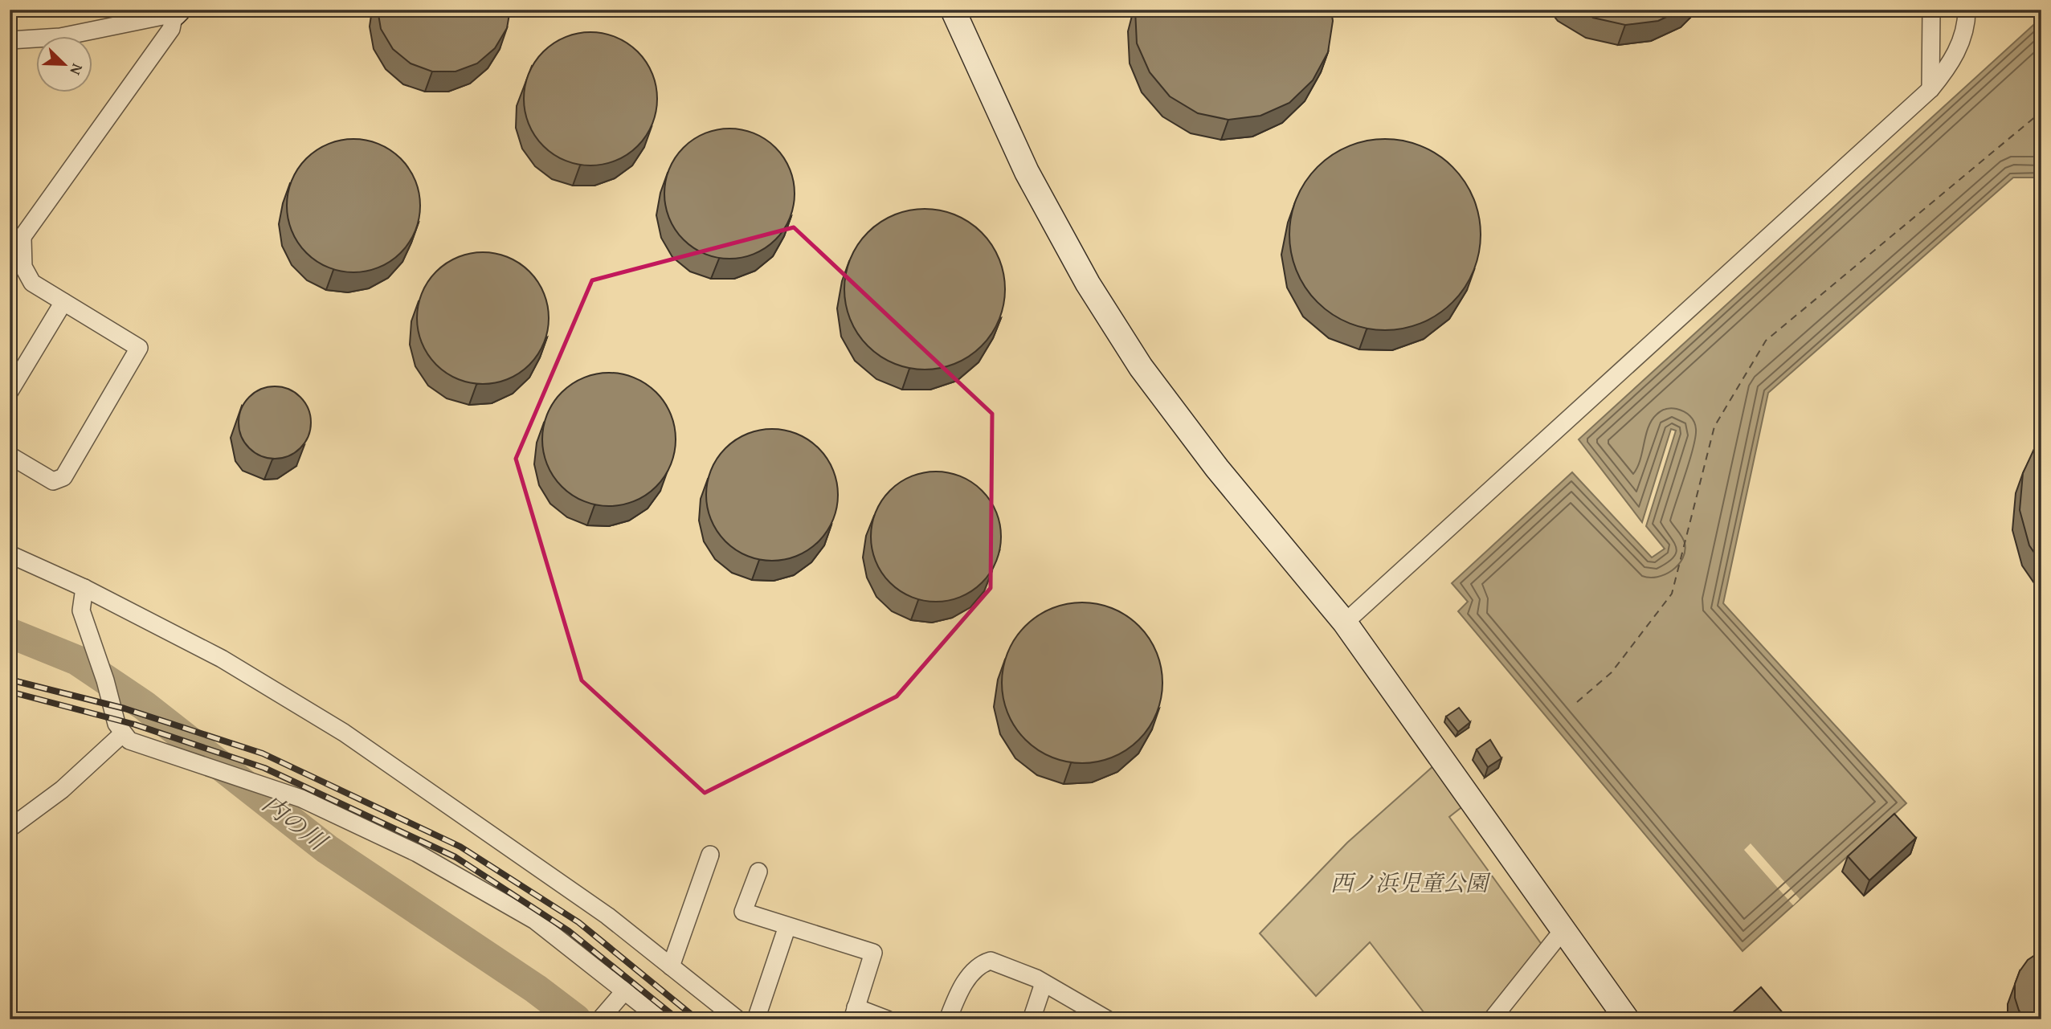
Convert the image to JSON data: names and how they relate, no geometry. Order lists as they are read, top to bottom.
{
  "water": ["内の川"],
  "parks": ["西ノ浜児童公園"],
  "north": "bottom right"
}
